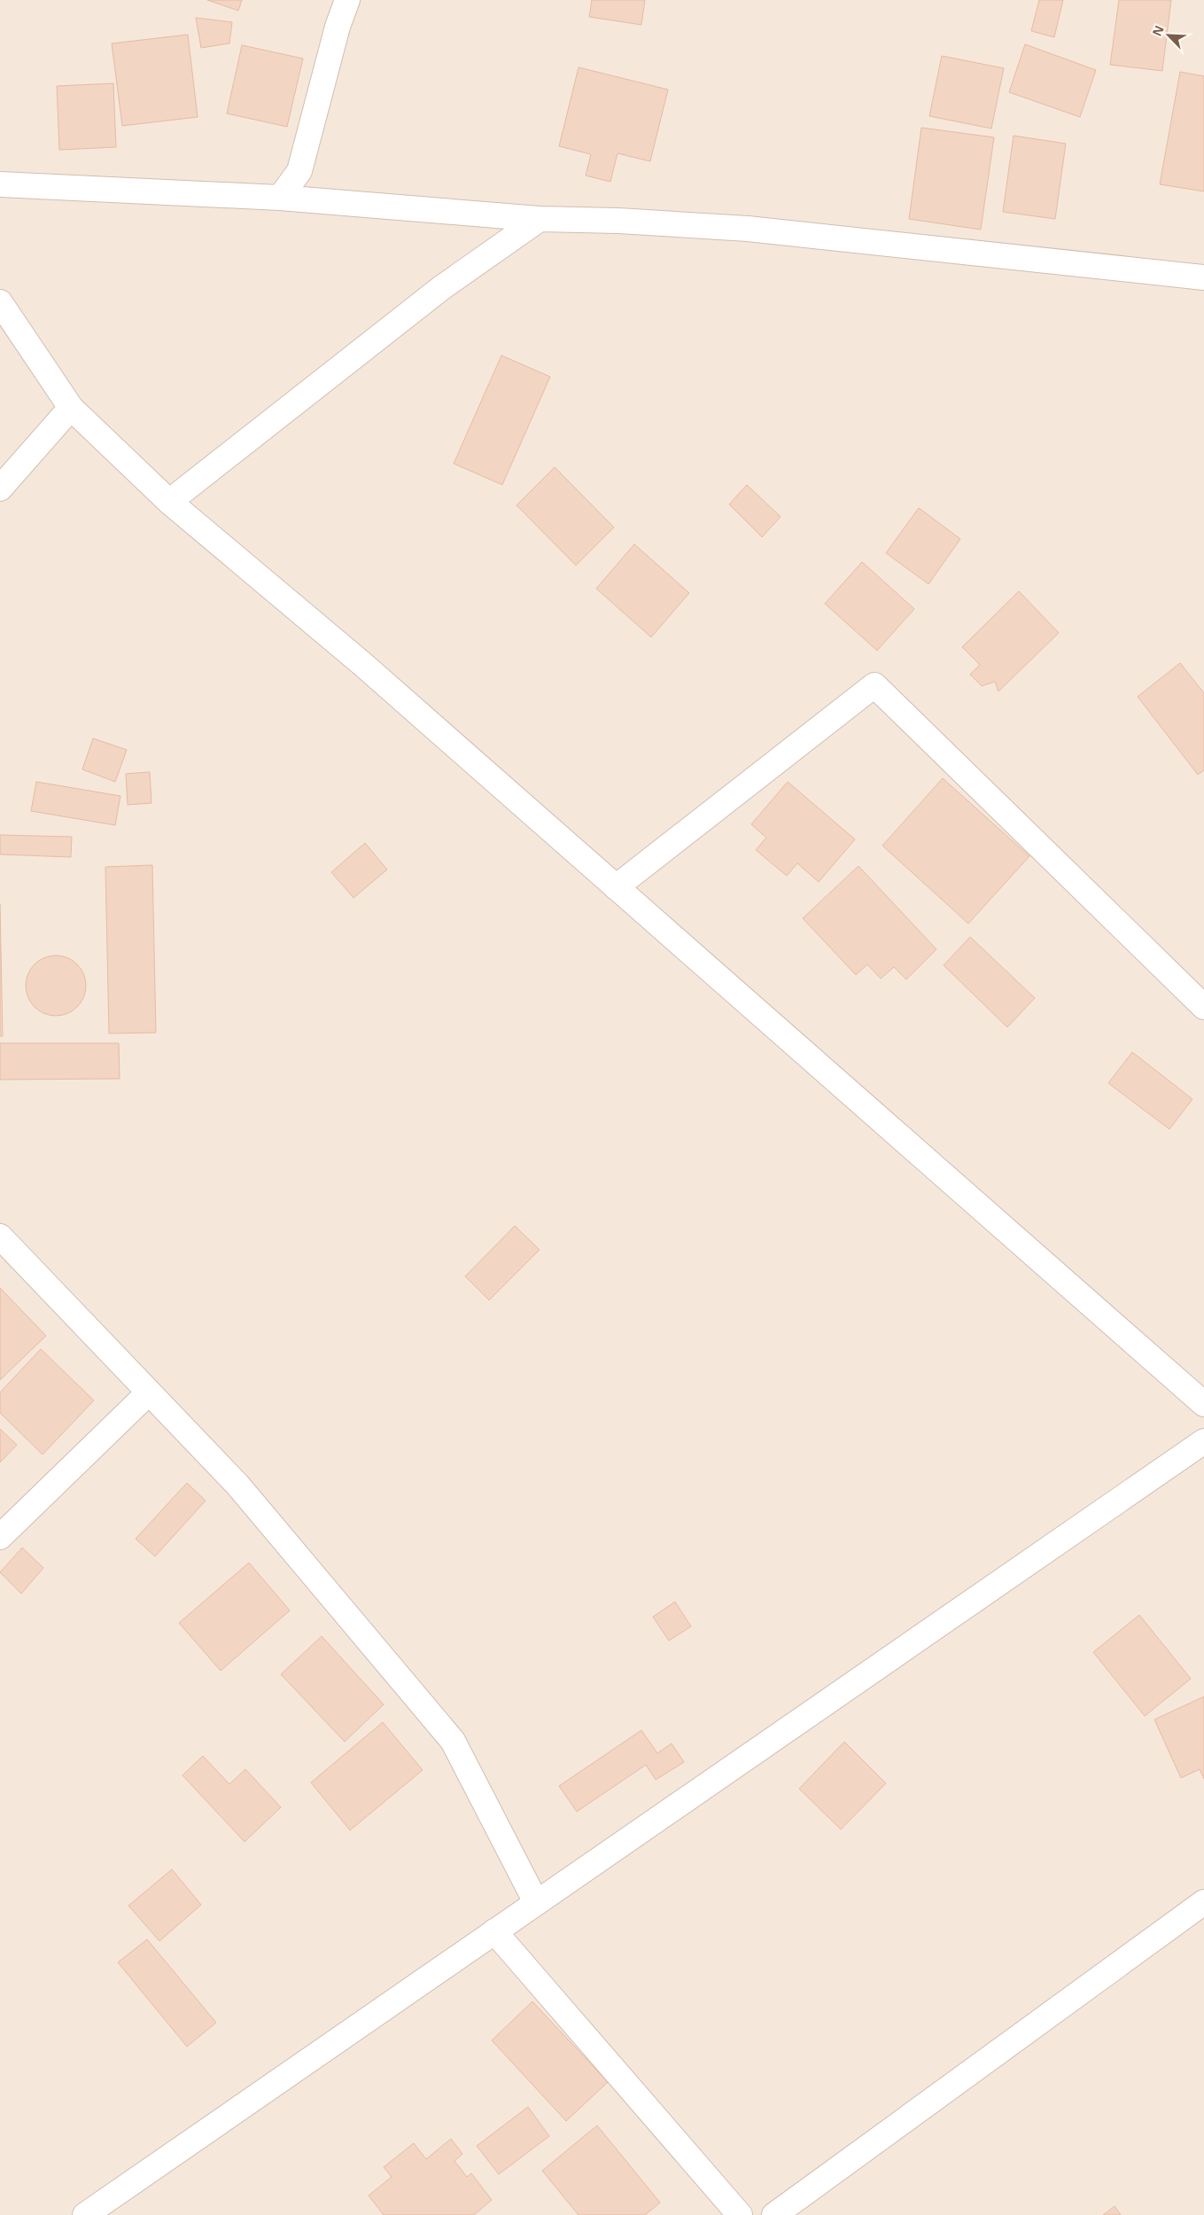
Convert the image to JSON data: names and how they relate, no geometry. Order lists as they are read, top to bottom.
{
  "north": "top left"
}
